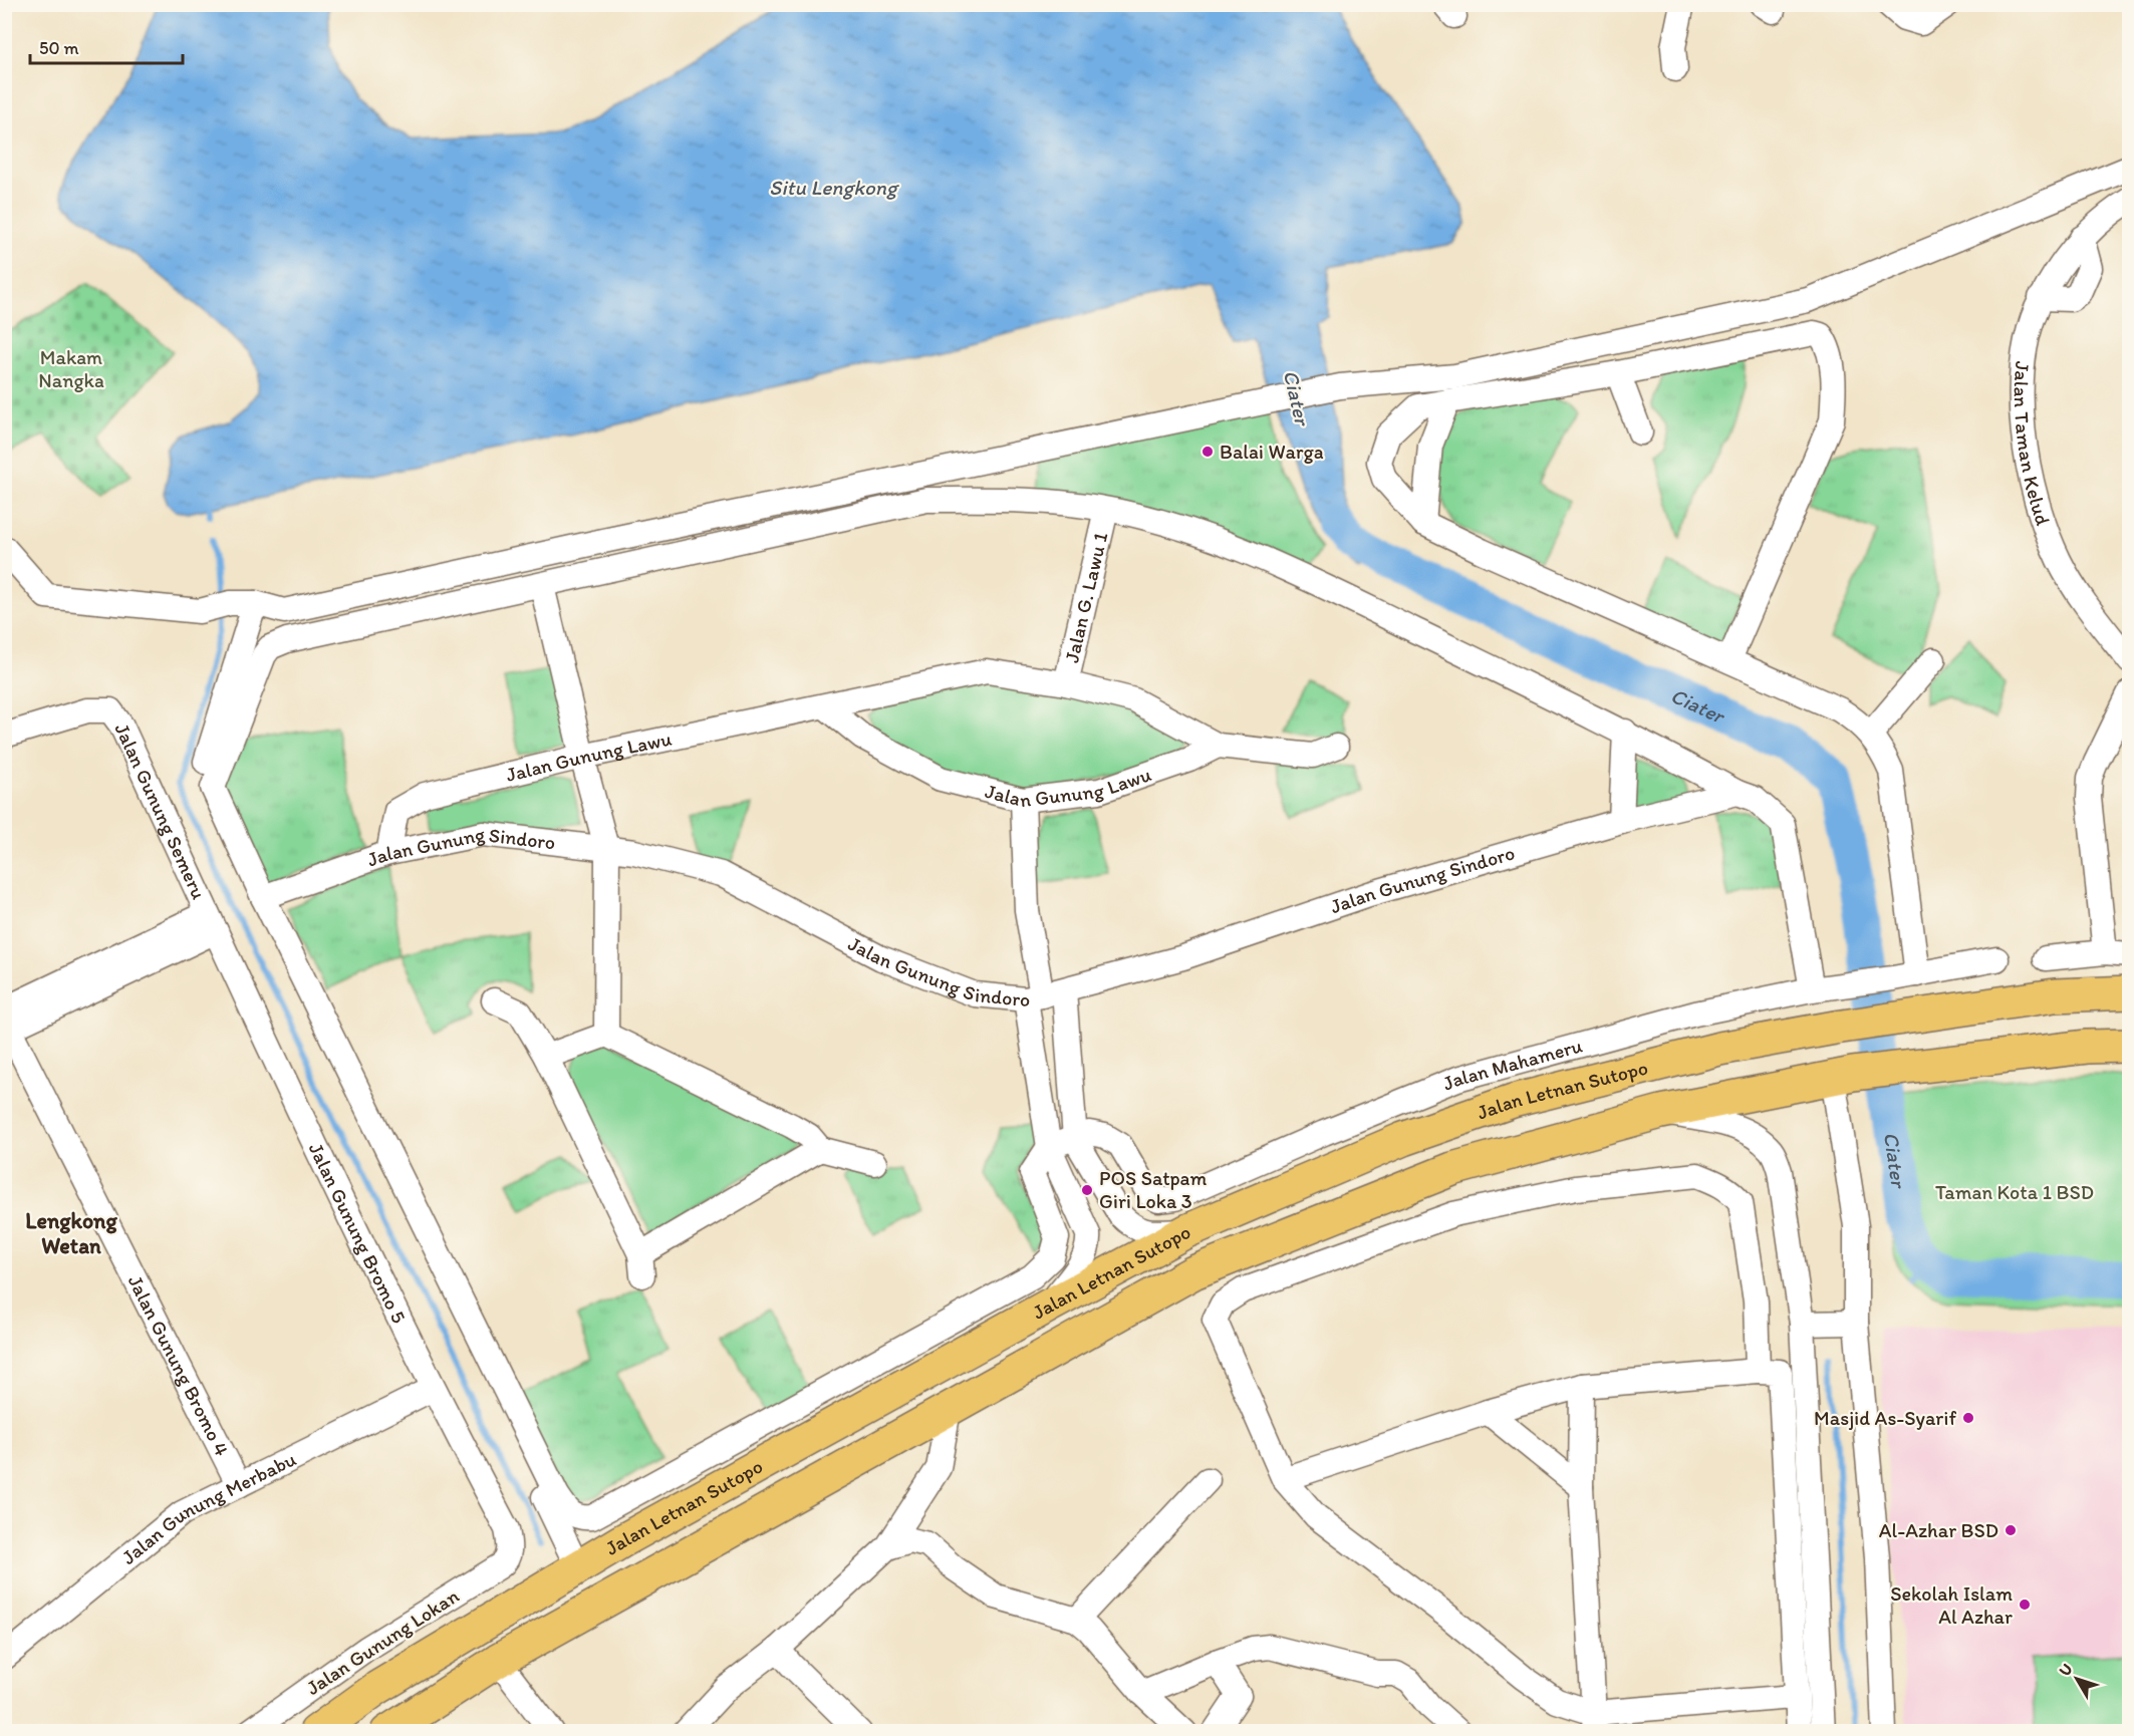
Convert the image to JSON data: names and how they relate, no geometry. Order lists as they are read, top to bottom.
{
  "streets": {
    "main road": ["Jalan Letnan Sutopo"],
    "street": [
      "Jalan Taman Kelud",
      "Jalan G. Lawu 1",
      "Jalan Gunung Lawu",
      "Jalan Gunung Semeru",
      "Jalan Gunung Sindoro",
      "Jalan Mahameru",
      "Jalan Gunung Bromo 5",
      "Jalan Gunung Bromo 4",
      "Jalan Gunung Merbabu",
      "Jalan Gunung Lokan"
    ]
  },
  "crossings": [
    ["Jalan G. Lawu 1", "Jalan Gunung Lawu"],
    ["Jalan Gunung Lawu", "Jalan Gunung Sindoro"],
    ["Jalan Gunung Semeru", "Jalan Gunung Bromo 5"],
    ["Jalan Gunung Bromo 5", "Jalan Gunung Merbabu"],
    ["Jalan Gunung Bromo 5", "Jalan Gunung Lokan"],
    ["Jalan Gunung Bromo 4", "Jalan Gunung Merbabu"]
  ],
  "districts": ["Lengkong Wetan"],
  "water": ["Situ Lengkong", "Ciater"],
  "parks": ["Makam Nangka", "Taman Kota 1 BSD"],
  "places": [
    "Balai Warga",
    "POS Satpam Giri Loka 3",
    "Masjid As-Syarif",
    "Al-Azhar BSD",
    "Sekolah Islam Al Azhar"
  ],
  "scale_bar": "50 m",
  "north": "top left"
}
